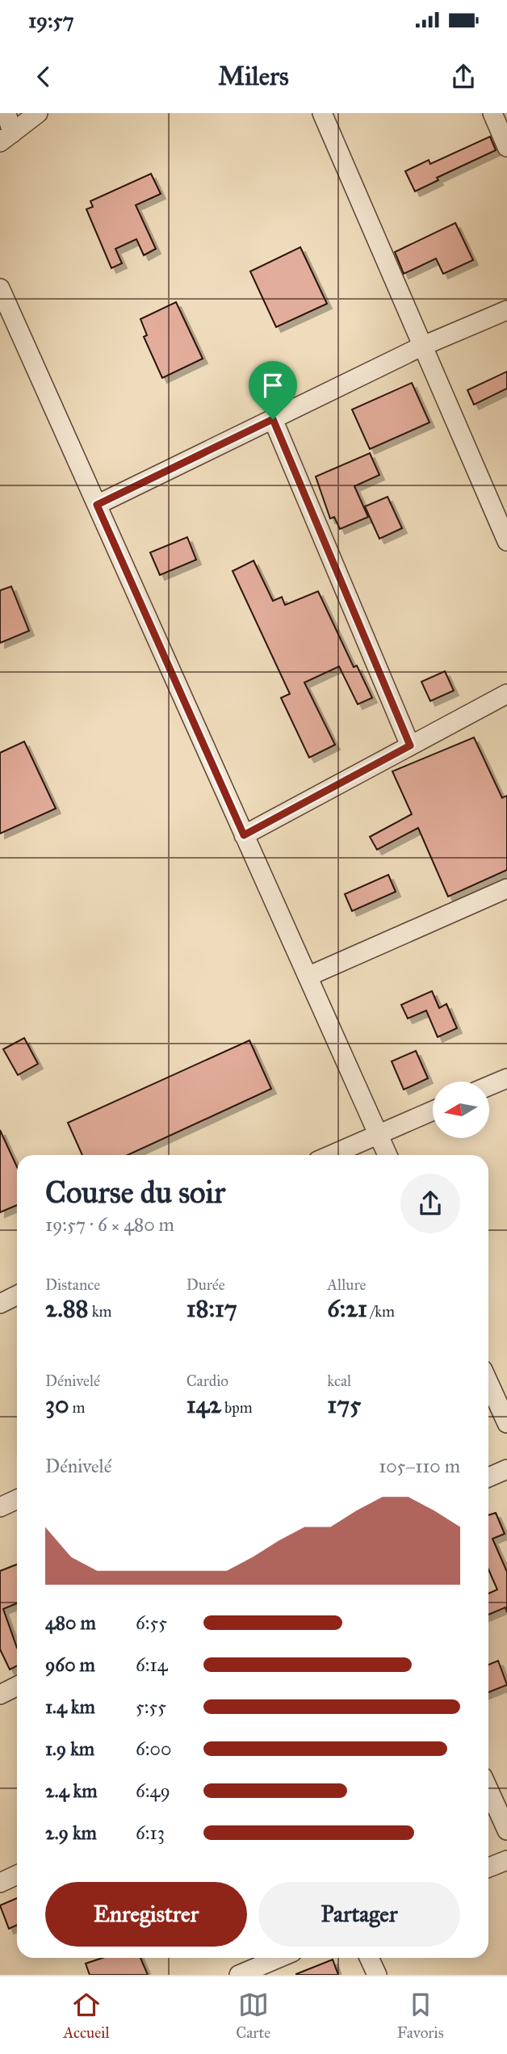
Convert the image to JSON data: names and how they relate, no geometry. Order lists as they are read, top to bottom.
{
  "north": "left",
  "page": {
    "status": "19:57",
    "header": "Milers",
    "heading": ["Course du soir", "19:57 · 6 × 480 m"],
    "stats": [
      ["Distance", "2.88 km"],
      ["Durée", "18:17"],
      ["Allure", "6:21 /km"],
      ["Dénivelé", "30 m"],
      ["Cardio", "142 bpm"],
      ["kcal", "175"]
    ],
    "chart": ["Dénivelé", "105–110 m"],
    "list": [
      {
        "name": "480 m",
        "note": "6:55"
      },
      {
        "name": "960 m",
        "note": "6:14"
      },
      {
        "name": "1.4 km",
        "note": "5:55"
      },
      {
        "name": "1.9 km",
        "note": "6:00"
      },
      {
        "name": "2.4 km",
        "note": "6:49"
      },
      {
        "name": "2.9 km",
        "note": "6:13"
      }
    ],
    "buttons": ["Enregistrer", "Partager"],
    "tabs": ["Accueil", "Carte", "Favoris"]
  }
}
